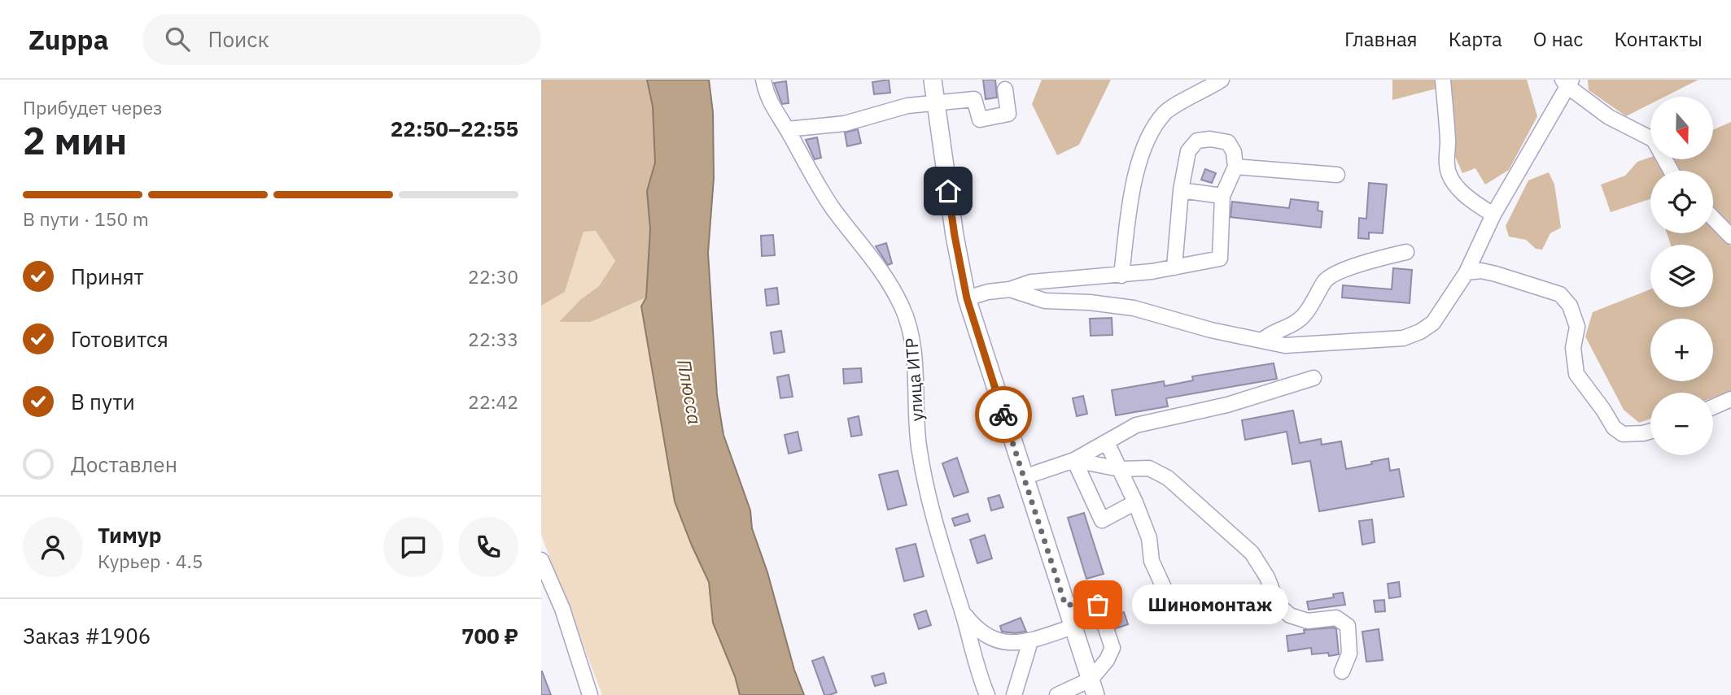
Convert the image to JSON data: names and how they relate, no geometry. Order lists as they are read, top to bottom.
{
  "streets": {
    "street": ["улица ИТР"]
  },
  "water": ["Плюсса"],
  "places": ["Шиномонтаж"],
  "north": "bottom",
  "page": {
    "header": "Zuppa",
    "search": "Поиск",
    "nav": [
      "Главная",
      "Карта",
      "О нас",
      "Контакты"
    ],
    "heading": ["2 мин", "Прибудет через", "22:50–22:55"],
    "panel": [
      "Тимур",
      "Курьер · 4.5",
      "Заказ #1906",
      "700 ₽"
    ],
    "map_buttons": ["+", "−"],
    "bar": "В пути · 150 m",
    "list": [
      ["Принят", "22:30"],
      ["Готовится", "22:33"],
      ["В пути", "22:42"],
      "Доставлен"
    ],
    "bubble": "Шиномонтаж"
  }
}
